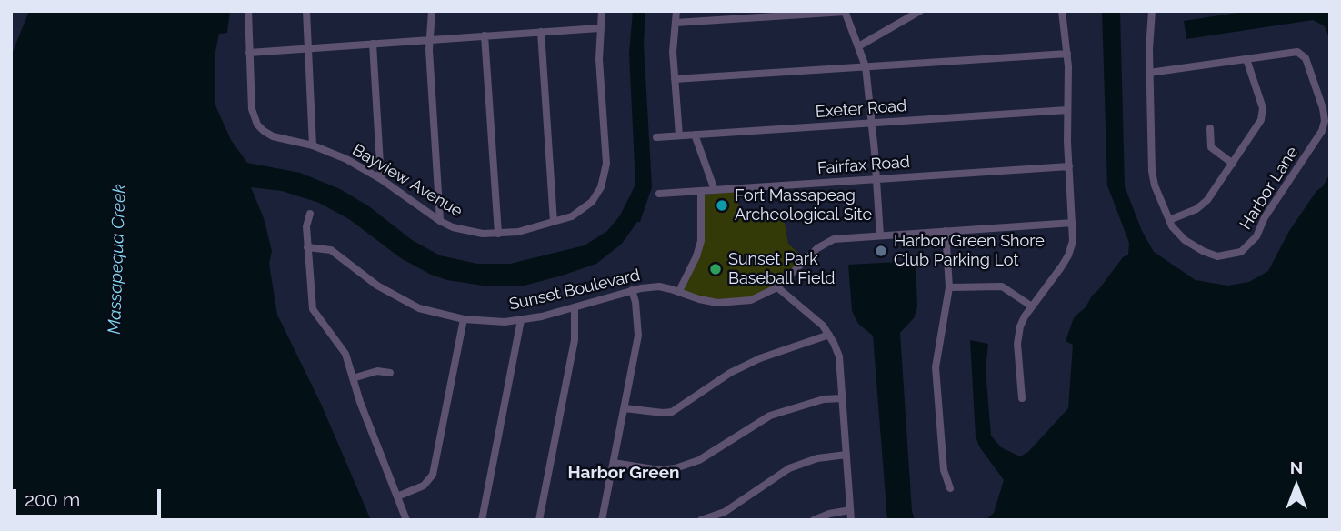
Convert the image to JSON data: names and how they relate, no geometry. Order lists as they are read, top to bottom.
{
  "streets": {
    "street": [
      "Exeter Road",
      "Fairfax Road",
      "Bayview Avenue",
      "Harbor Lane",
      "Sunset Boulevard"
    ]
  },
  "districts": ["Harbor Green"],
  "water": ["Massapequa Creek"],
  "places": ["Fort Massapeag Archeological Site", "Harbor Green Shore Club Parking Lot", "Sunset Park Baseball Field"],
  "scale_bar": "200 m",
  "north": "top"
}
